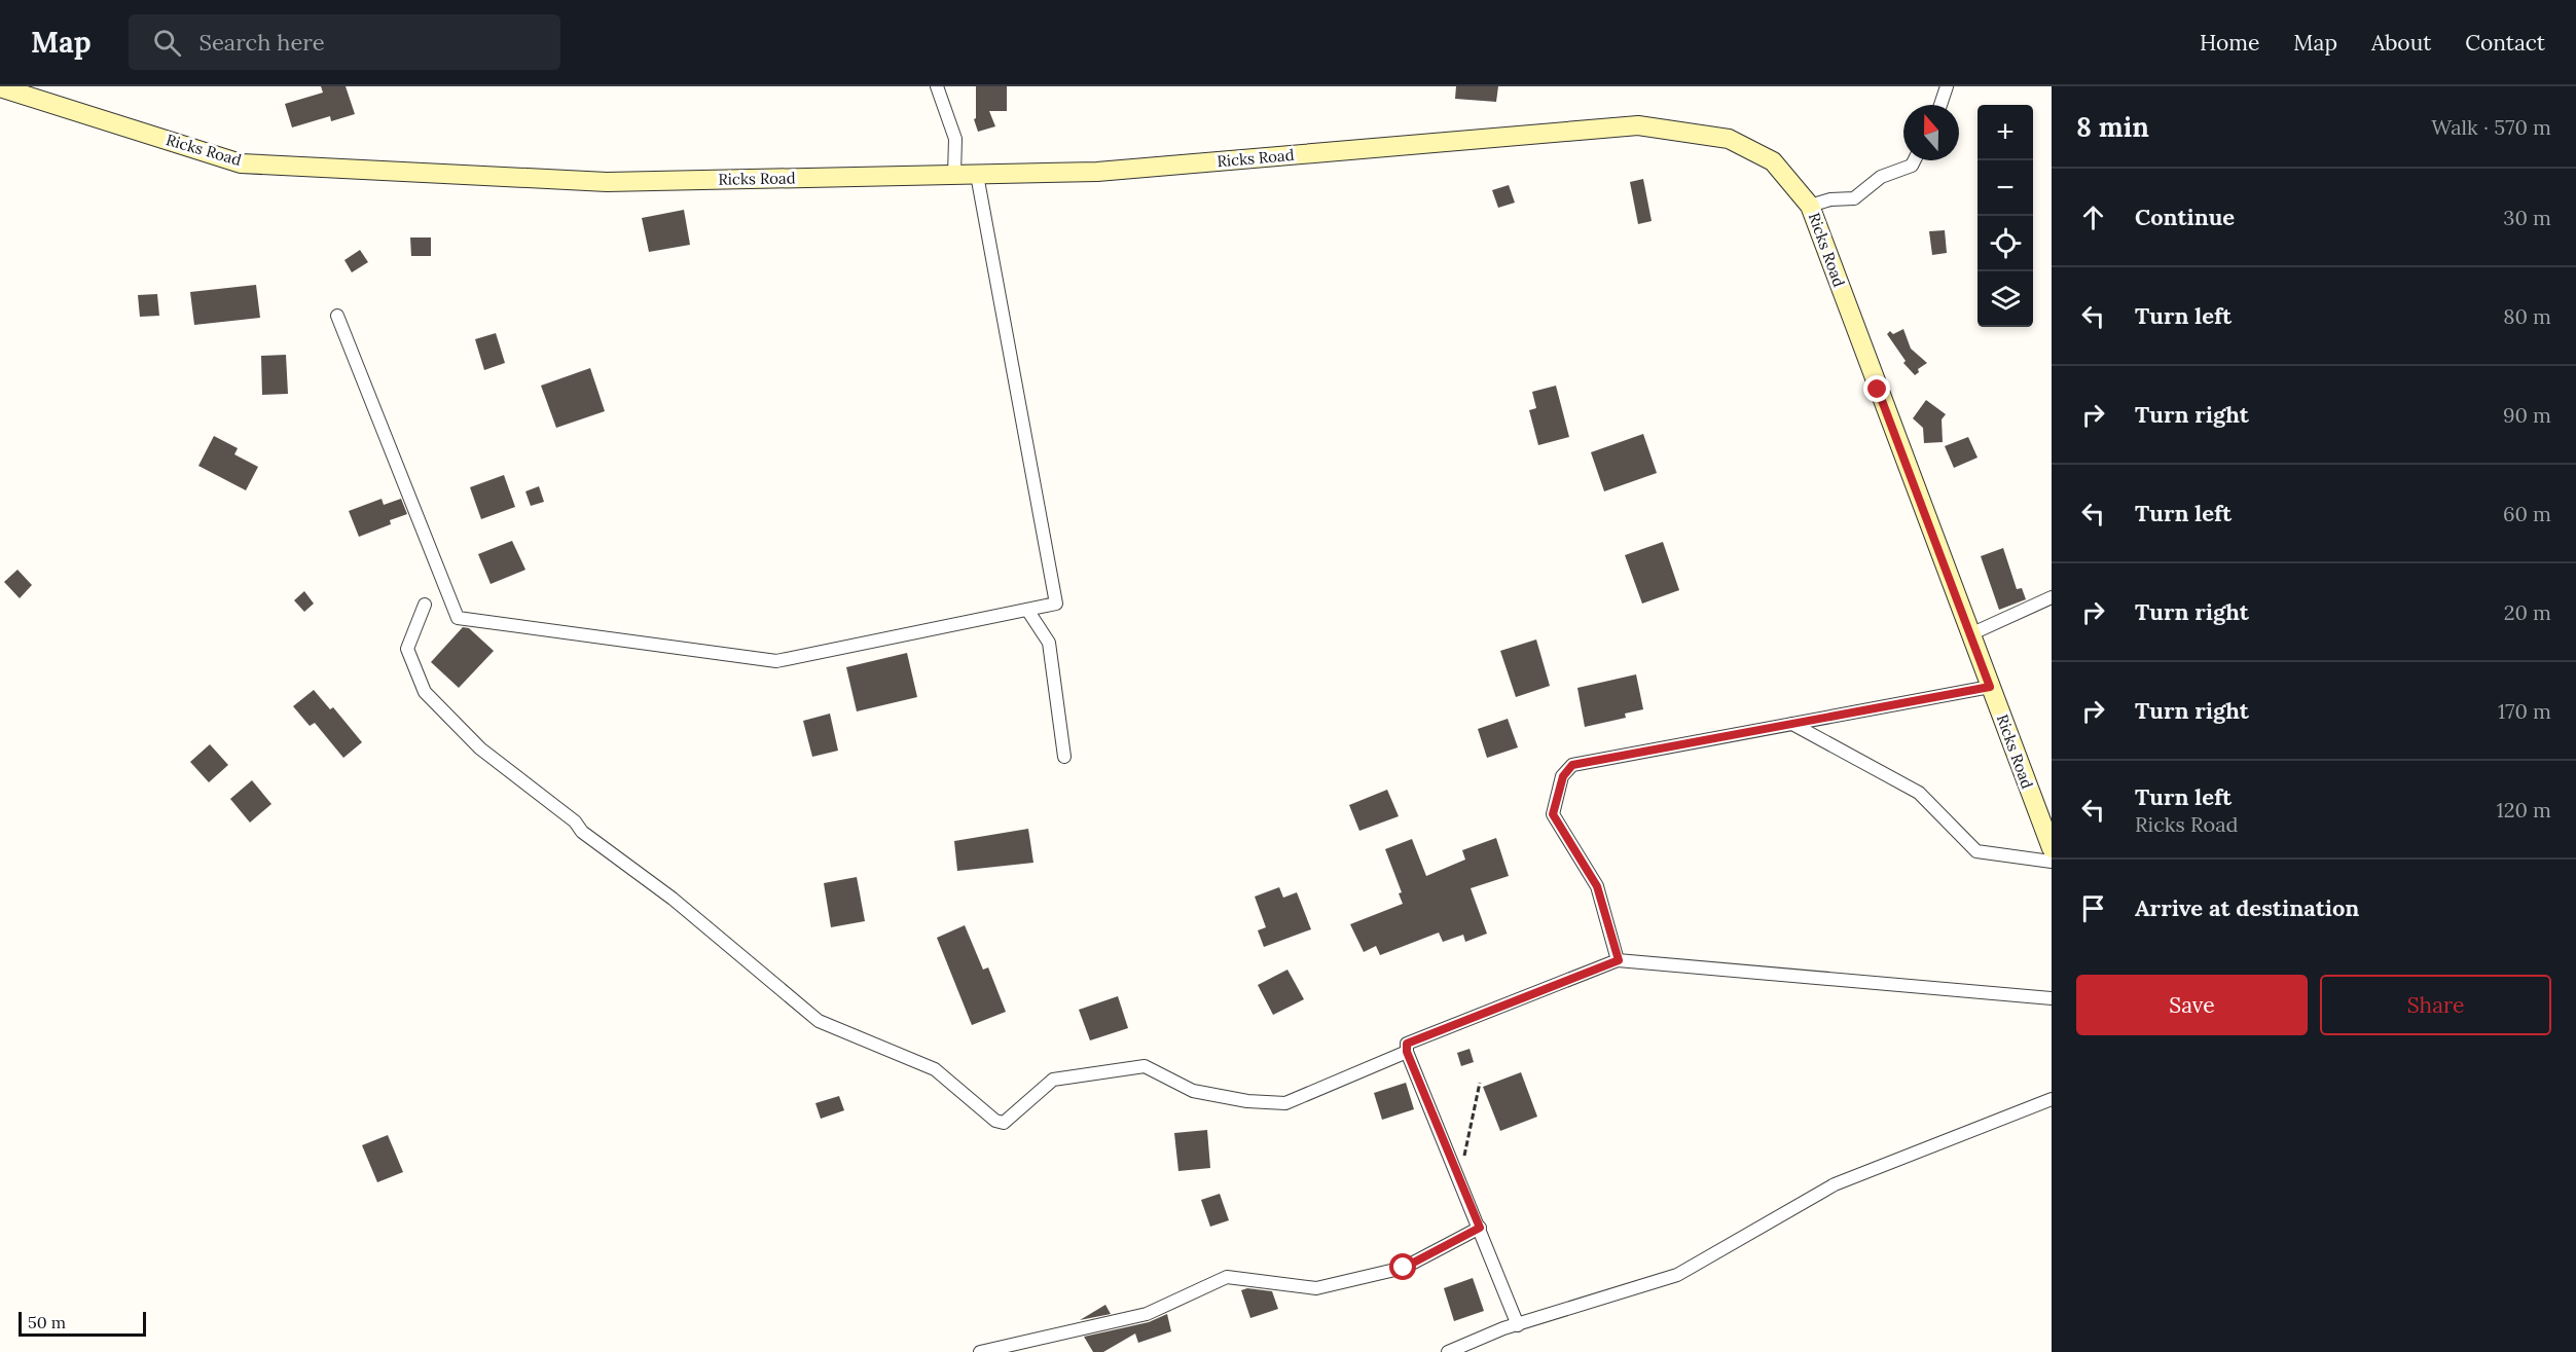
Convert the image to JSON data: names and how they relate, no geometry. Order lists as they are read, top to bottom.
{
  "streets": {
    "street": ["Ricks Road"]
  },
  "scale_bar": "50 m",
  "north": "top",
  "page": {
    "header": "Map",
    "search": "Search here",
    "nav": [
      "Home",
      "Map",
      "About",
      "Contact"
    ],
    "heading": ["8 min", "Walk · 570 m"],
    "map_buttons": ["+", "−"],
    "list": [
      ["Continue", "30 m"],
      ["Turn left", "80 m"],
      ["Turn right", "90 m"],
      ["Turn left", "60 m"],
      ["Turn right", "20 m"],
      ["Turn right", "170 m"],
      ["Turn left", "Ricks Road", "120 m"],
      "Arrive at destination"
    ],
    "buttons": ["Save", "Share"],
    "scale": "50 m"
  }
}
